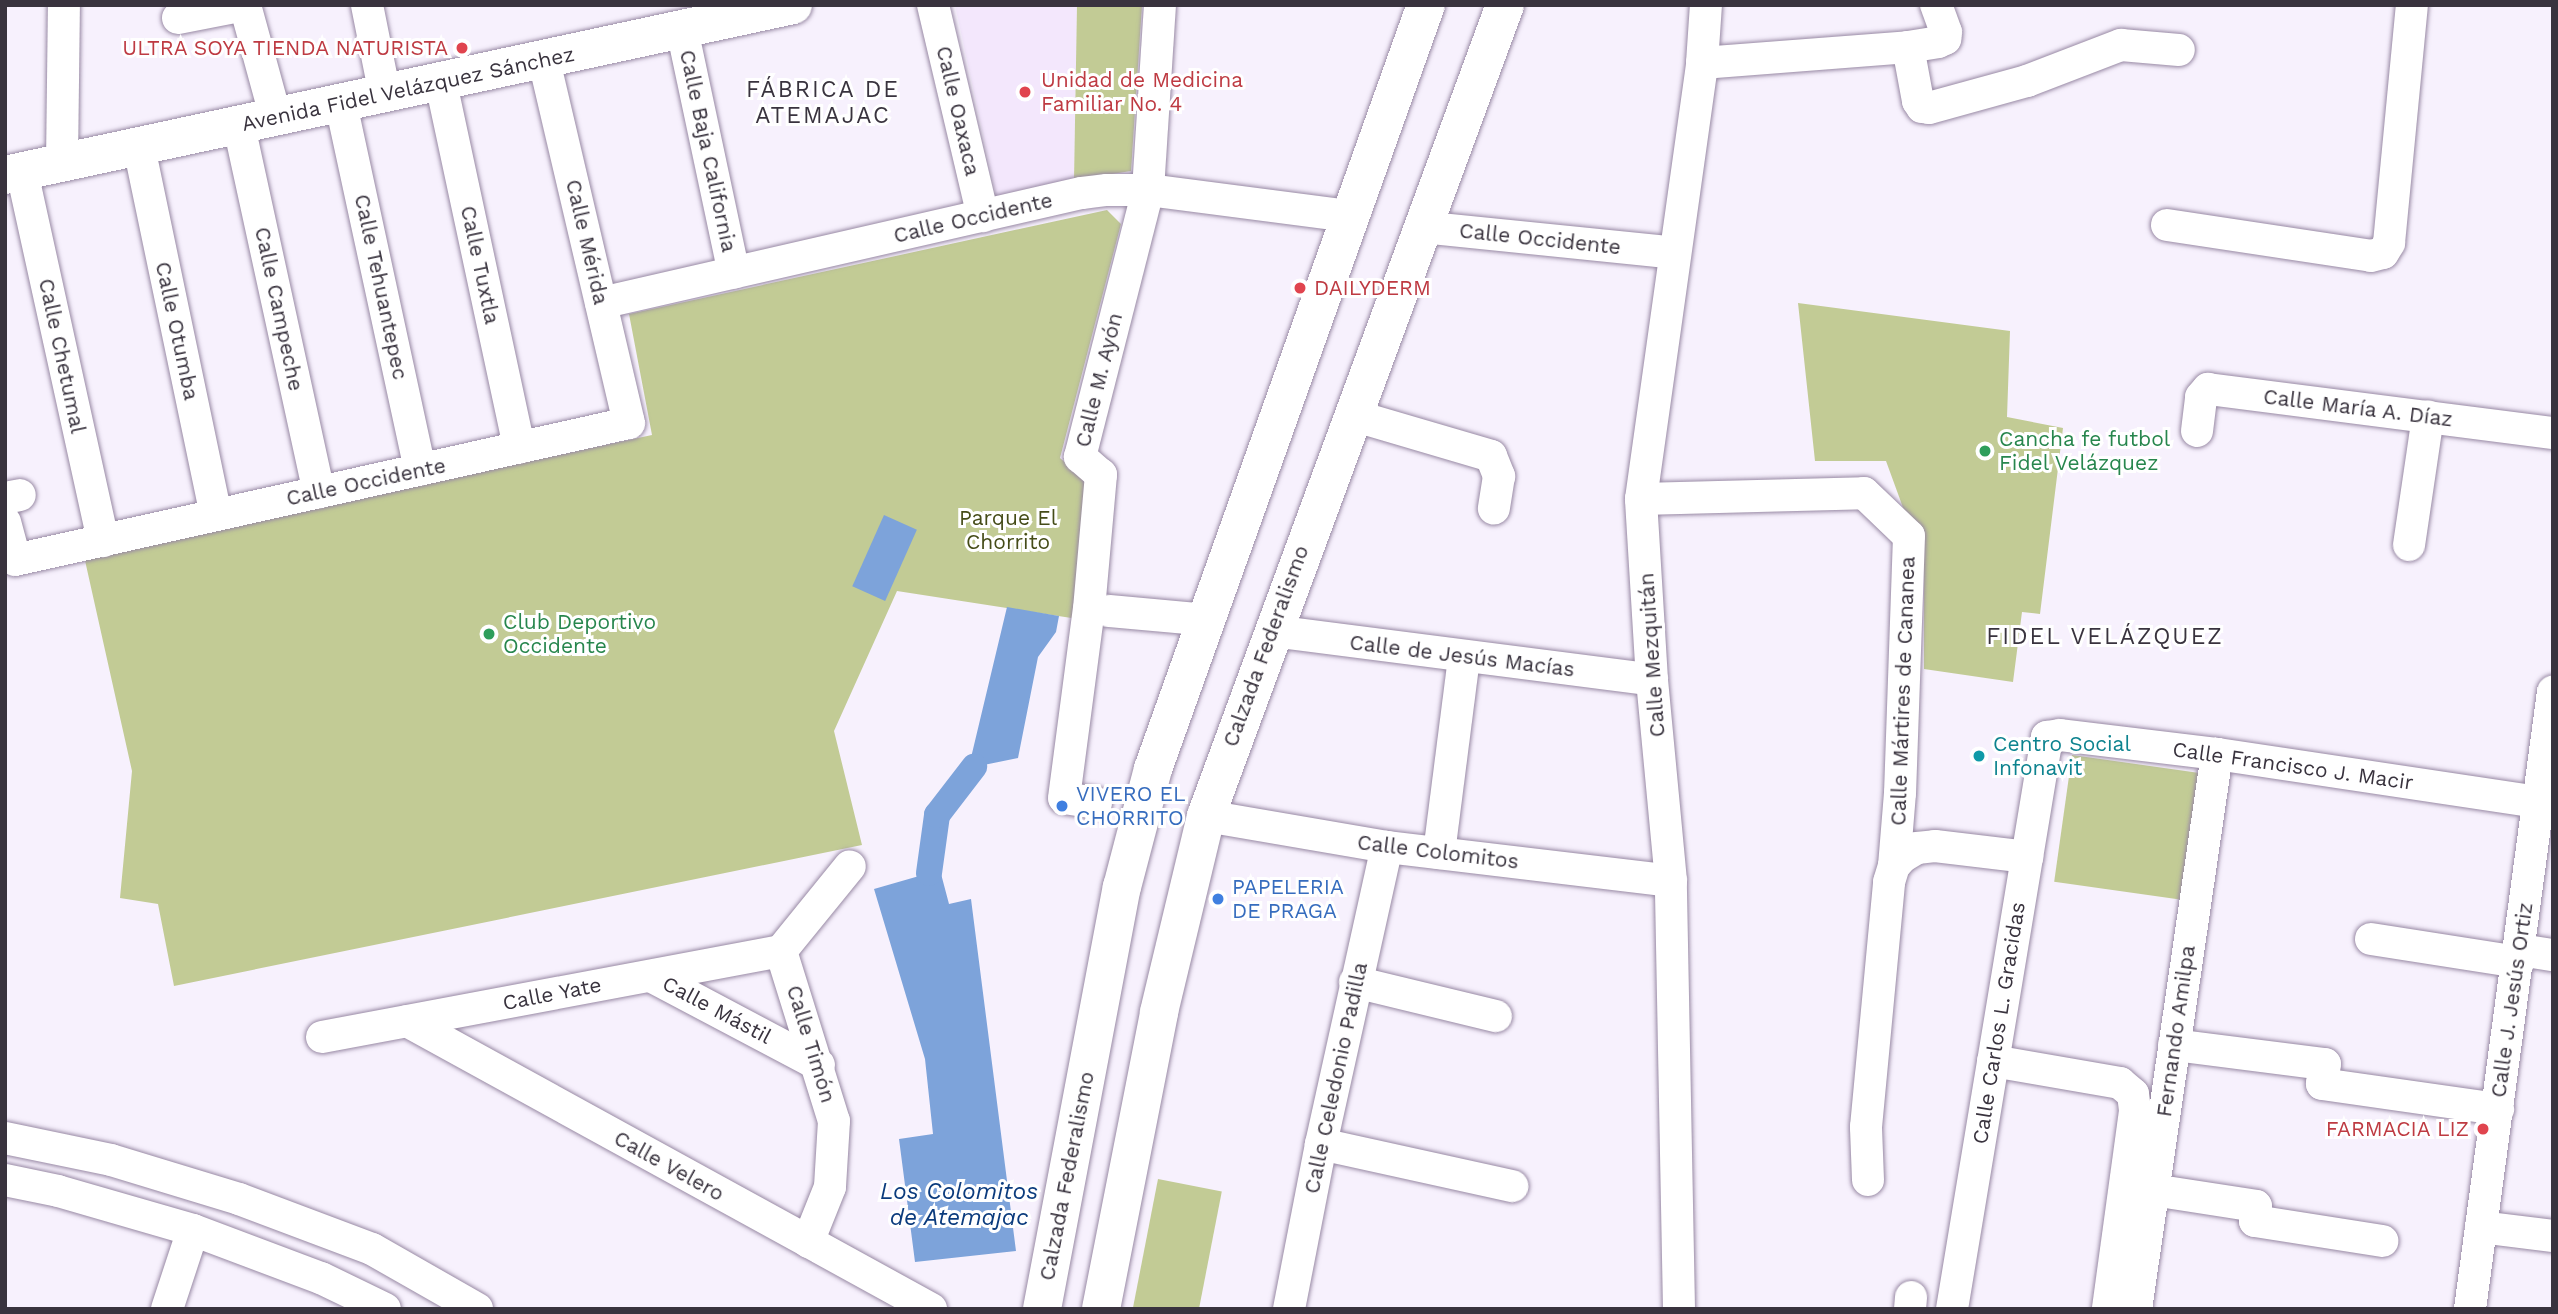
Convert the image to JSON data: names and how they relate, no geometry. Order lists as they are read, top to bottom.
{
  "streets": {
    "main road": ["Avenida Fidel Velázquez Sánchez", "Calzada Federalismo"],
    "street": [
      "Calle Oaxaca",
      "Calle Baja California",
      "Calle Occidente",
      "Calle Mérida",
      "Calle Tuxtla",
      "Calle Tehuantepec",
      "Calle Campeche",
      "Calle Otumba",
      "Calle Chetumal",
      "Calle M. Ayón",
      "Calle María A. Díaz",
      "Calle Mezquitán",
      "Calle de Jesús Macías",
      "Calle Mártires de Cananea",
      "Calle Francisco J. Macir",
      "Calle Colomitos",
      "Calle Yate",
      "Calle J. Jesús Ortiz",
      "Calle Mástil",
      "Calle Carlos L. Gracidas",
      "Fernando Amilpa",
      "Calle Timón",
      "Calle Celedonio Padilla",
      "Calle Velero"
    ]
  },
  "crossings": [
    ["Avenida Fidel Velázquez Sánchez", "Calle Baja California"],
    ["Avenida Fidel Velázquez Sánchez", "Calle Mérida"],
    ["Avenida Fidel Velázquez Sánchez", "Calle Tuxtla"],
    ["Avenida Fidel Velázquez Sánchez", "Calle Tehuantepec"],
    ["Avenida Fidel Velázquez Sánchez", "Calle Campeche"],
    ["Avenida Fidel Velázquez Sánchez", "Calle Otumba"],
    ["Avenida Fidel Velázquez Sánchez", "Calle Chetumal"],
    ["Calle Oaxaca", "Calle Occidente"],
    ["Calle Baja California", "Calle Occidente"],
    ["Calle Occidente", "Calle Mérida"],
    ["Calle Occidente", "Calle Tuxtla"],
    ["Calle Occidente", "Calle Tehuantepec"],
    ["Calle Occidente", "Calle Campeche"],
    ["Calle Occidente", "Calle Otumba"],
    ["Calle Occidente", "Calle Chetumal"],
    ["Calle Occidente", "Calle M. Ayón"],
    ["Calle Occidente", "Calzada Federalismo"],
    ["Calzada Federalismo", "Calle de Jesús Macías"],
    ["Calzada Federalismo", "Calle Colomitos"],
    ["Calle Mezquitán", "Calle de Jesús Macías"],
    ["Calle Mezquitán", "Calle Mártires de Cananea"],
    ["Calle Mezquitán", "Calle Colomitos"],
    ["Calle Mártires de Cananea", "Calle Carlos L. Gracidas"],
    ["Calle Francisco J. Macir", "Calle J. Jesús Ortiz"],
    ["Calle Francisco J. Macir", "Calle Carlos L. Gracidas"],
    ["Calle Francisco J. Macir", "Fernando Amilpa"],
    ["Calle Colomitos", "Calle Celedonio Padilla"],
    ["Calle Yate", "Calle Mástil"],
    ["Calle Yate", "Calle Timón"],
    ["Calle Yate", "Calle Velero"],
    ["Calle Mástil", "Calle Timón"],
    ["Calle Timón", "Calle Velero"]
  ],
  "districts": ["FÁBRICA DE ATEMAJAC", "FIDEL VELÁZQUEZ"],
  "water": ["Los Colomitos de Atemajac"],
  "parks": ["Parque El Chorrito"],
  "places": [
    "ULTRA SOYA TIENDA NATURISTA",
    "Unidad de Medicina Familiar No. 4",
    "DAILYDERM",
    "Cancha fe futbol Fidel Velázquez",
    "Club Deportivo Occidente",
    "Centro Social Infonavit",
    "VIVERO EL CHORRITO",
    "PAPELERIA DE PRAGA",
    "FARMACIA LIZ"
  ]
}
